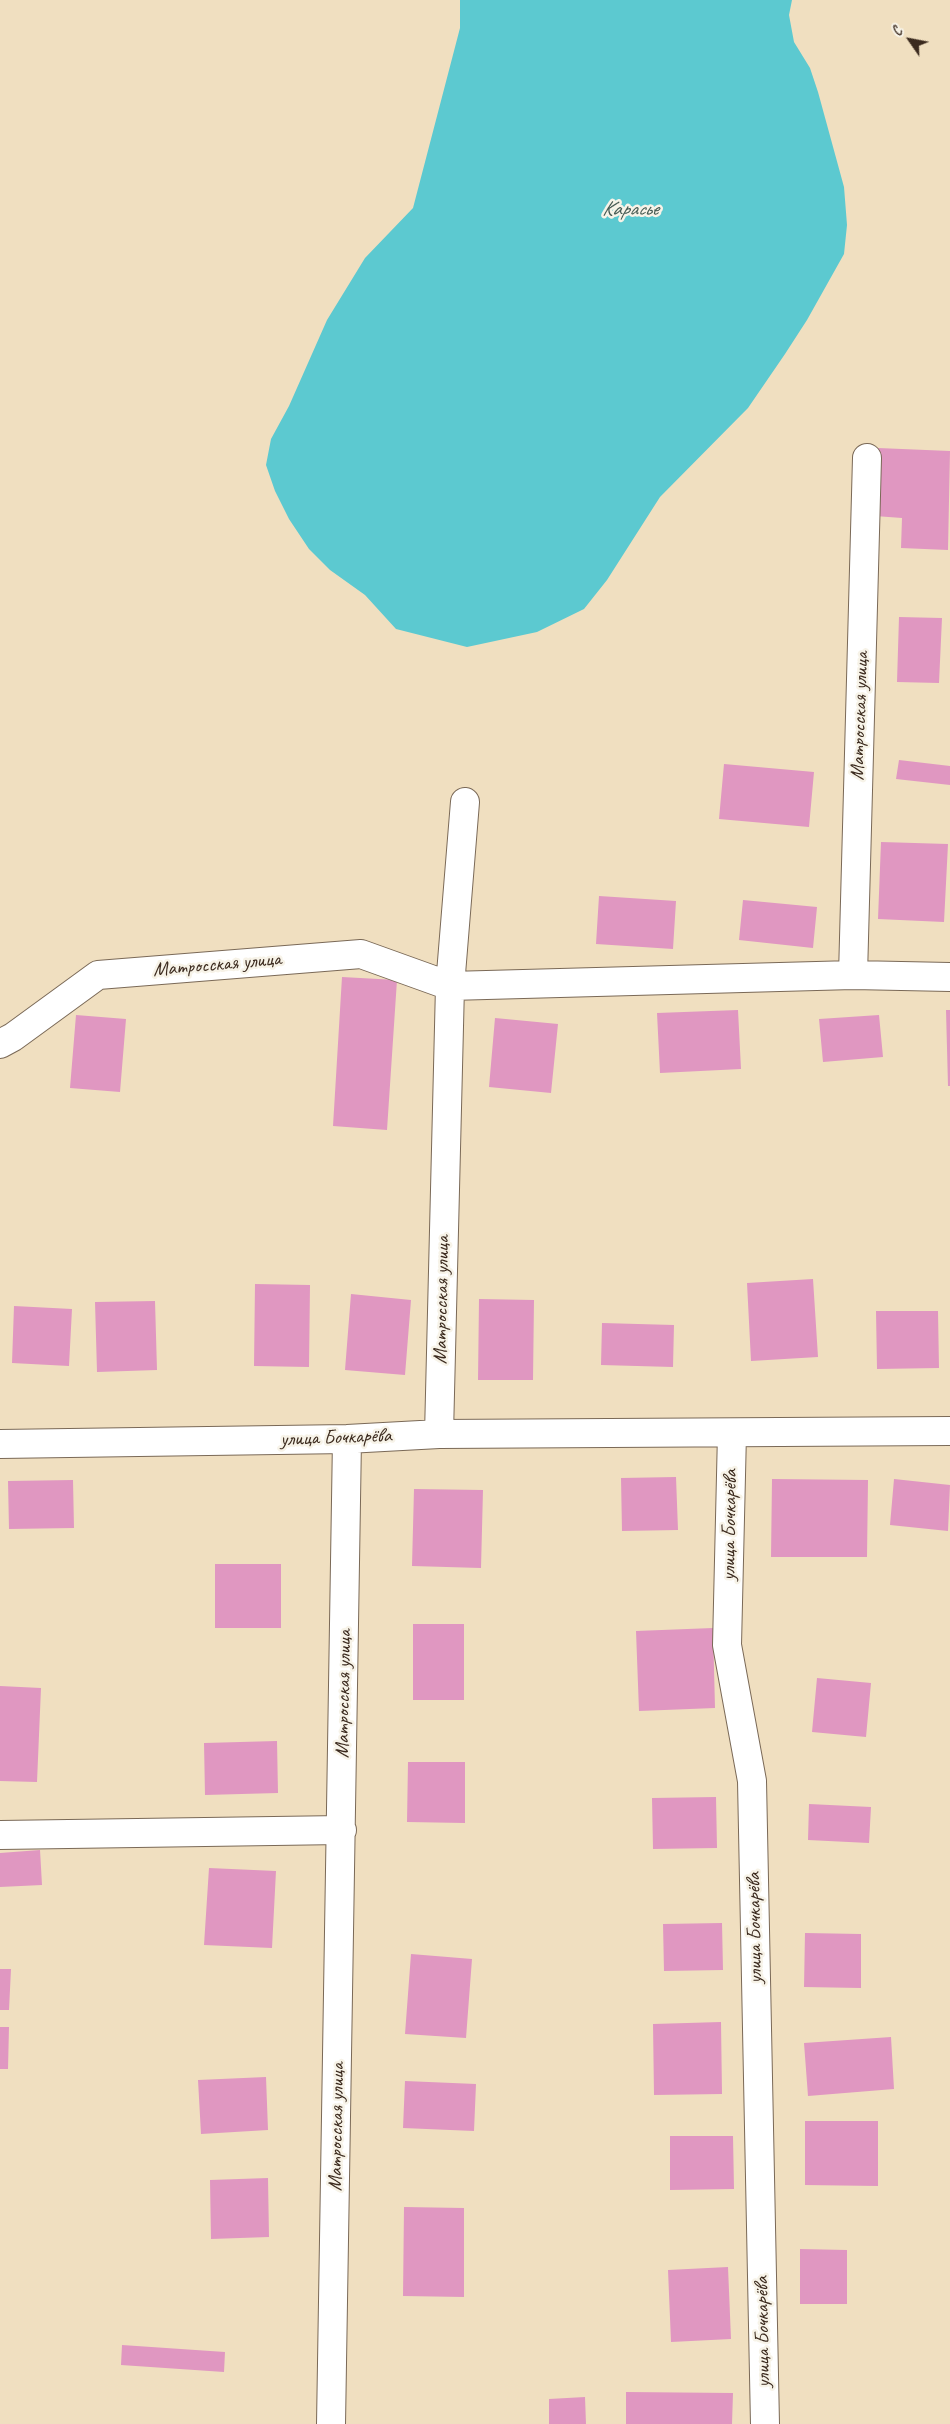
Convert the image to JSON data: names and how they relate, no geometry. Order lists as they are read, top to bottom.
{
  "streets": {
    "street": ["Матросская улица", "улица Бочкарёва"]
  },
  "crossings": [
    ["Матросская улица", "улица Бочкарёва"]
  ],
  "water": ["Карасье"],
  "north": "top left"
}
